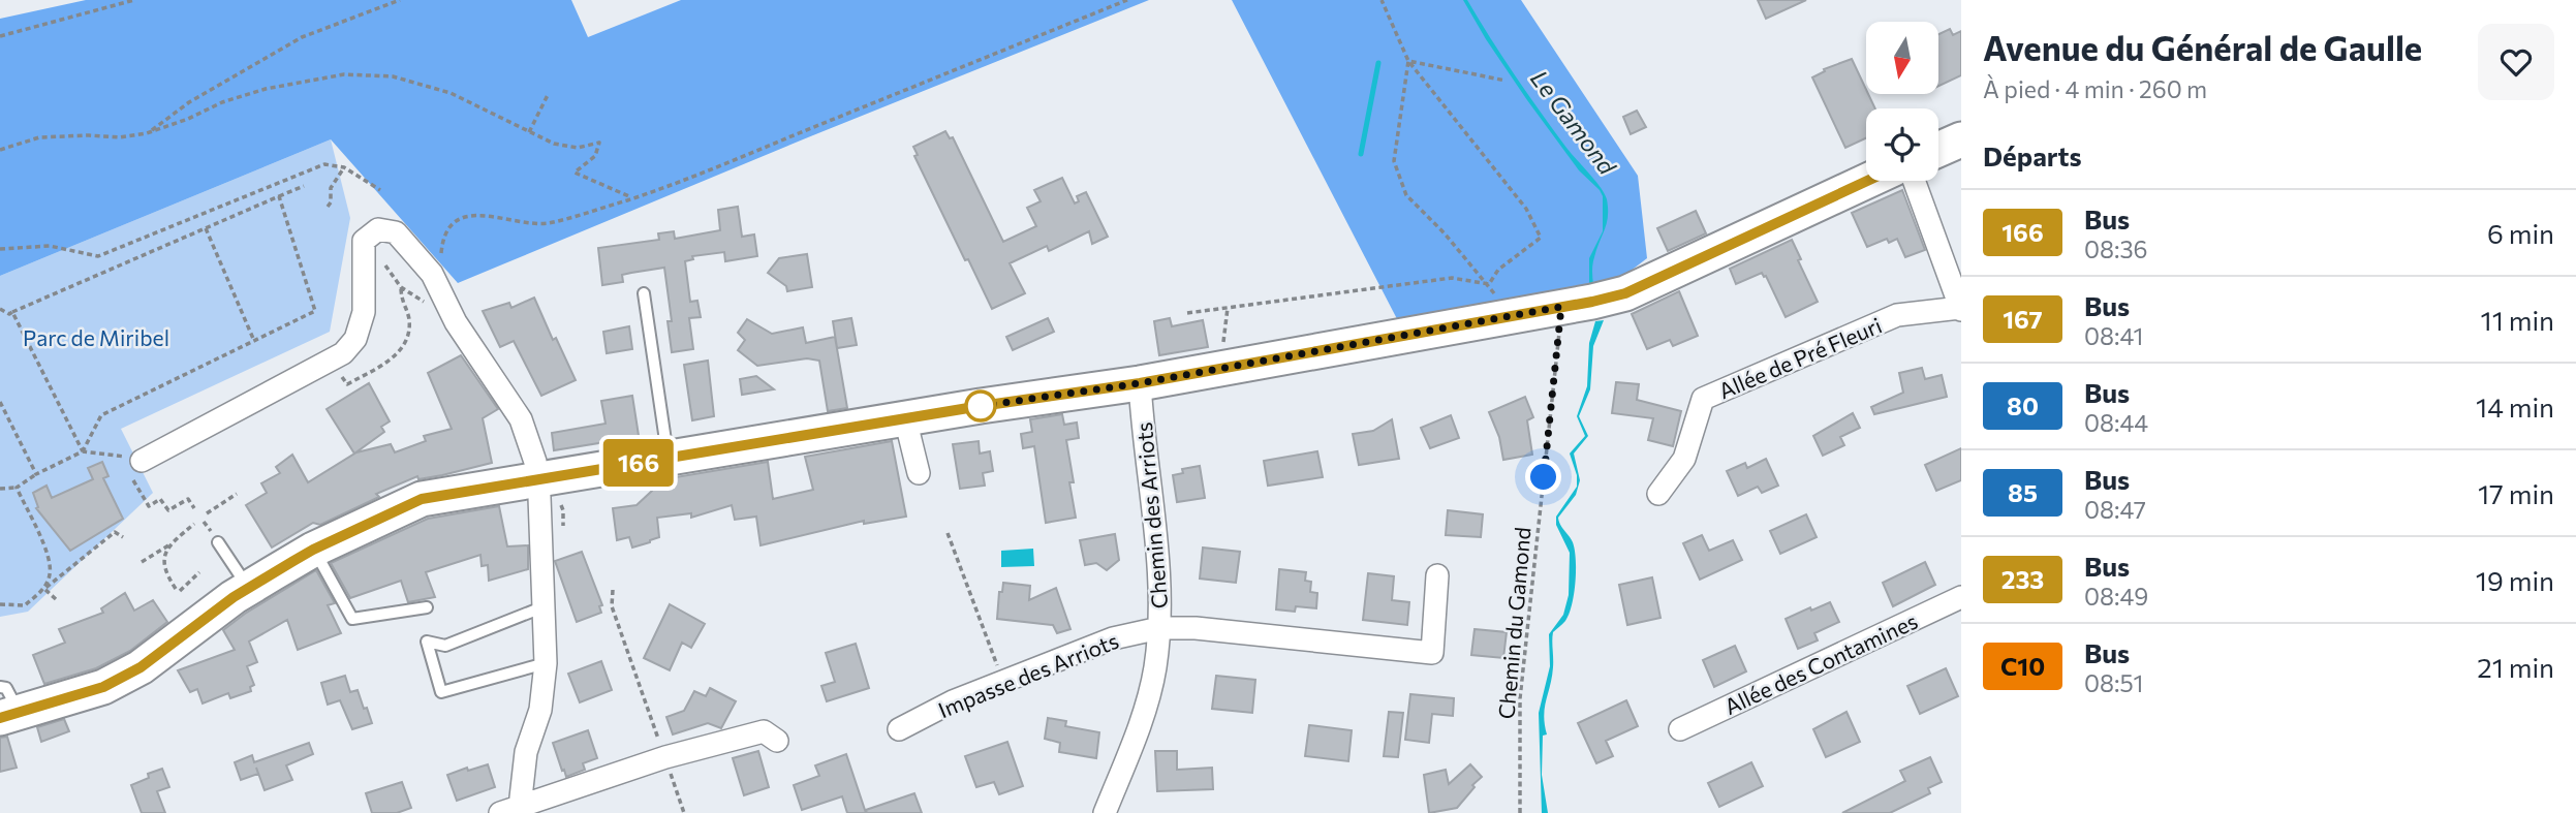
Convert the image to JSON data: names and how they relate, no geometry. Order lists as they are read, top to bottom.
{
  "streets": {
    "street": [
      "Allée de Pré Fleuri",
      "Chemin des Arriots",
      "Allée des Contamines",
      "Impasse des Arriots"
    ],
    "path": ["Chemin du Gamond"]
  },
  "crossings": [
    ["Chemin des Arriots", "Impasse des Arriots"]
  ],
  "water": ["Le Gamond"],
  "parks": ["Parc de Miribel"],
  "lines": ["bus line 166"],
  "north": "bottom",
  "page": {
    "on_map": "166",
    "heading": [
      ["Avenue du Général de Gaulle", "À pied · 4 min · 260 m"],
      "Départs"
    ],
    "list": [
      {
        "mark": "166",
        "name": "Bus",
        "note": "08:36",
        "value": "6 min"
      },
      {
        "mark": "167",
        "name": "Bus",
        "note": "08:41",
        "value": "11 min"
      },
      {
        "mark": "80",
        "name": "Bus",
        "note": "08:44",
        "value": "14 min"
      },
      {
        "mark": "85",
        "name": "Bus",
        "note": "08:47",
        "value": "17 min"
      },
      {
        "mark": "233",
        "name": "Bus",
        "note": "08:49",
        "value": "19 min"
      },
      {
        "mark": "C10",
        "name": "Bus",
        "note": "08:51",
        "value": "21 min"
      }
    ]
  }
}
